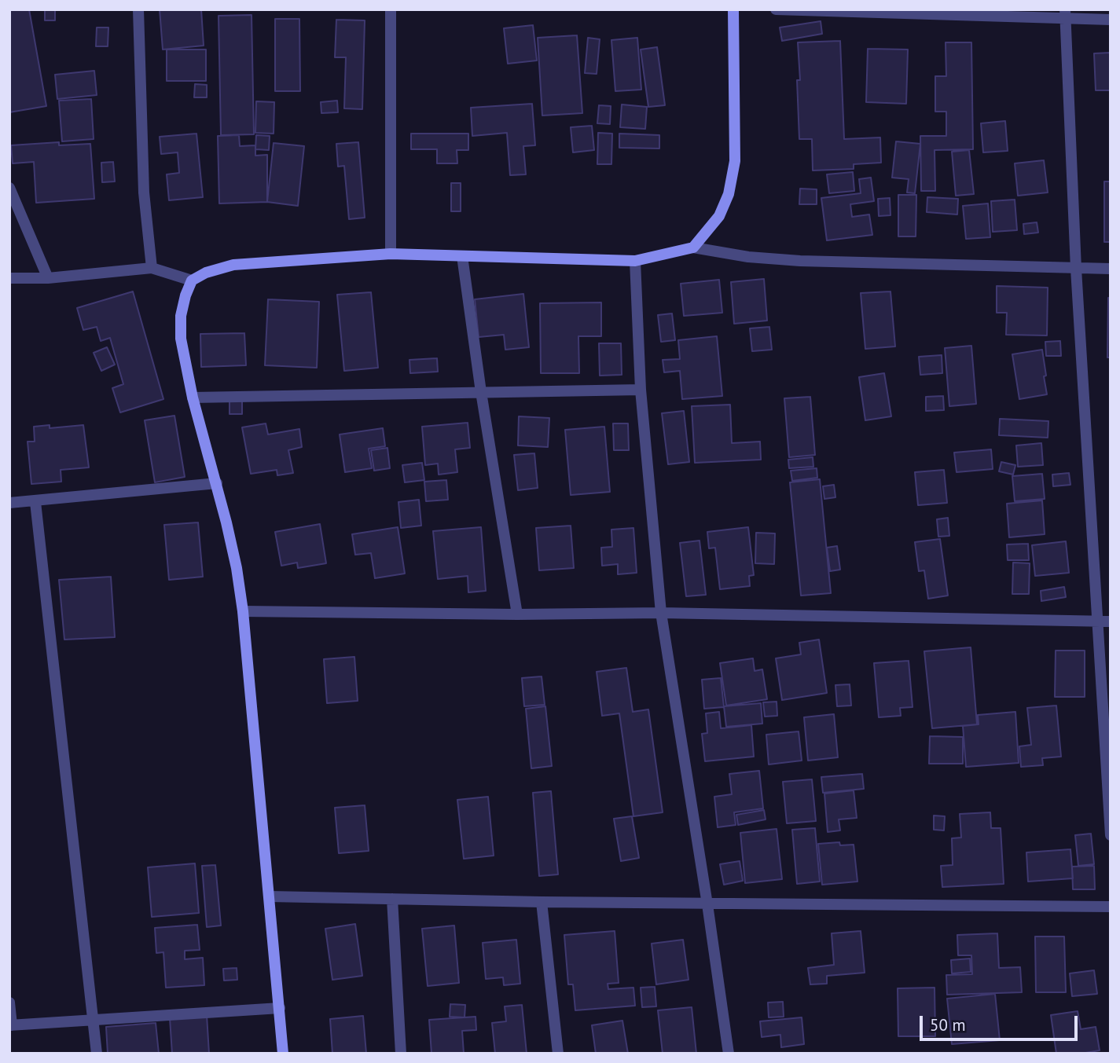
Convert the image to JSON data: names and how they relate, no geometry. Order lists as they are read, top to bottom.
{
  "scale_bar": "50 m"
}
